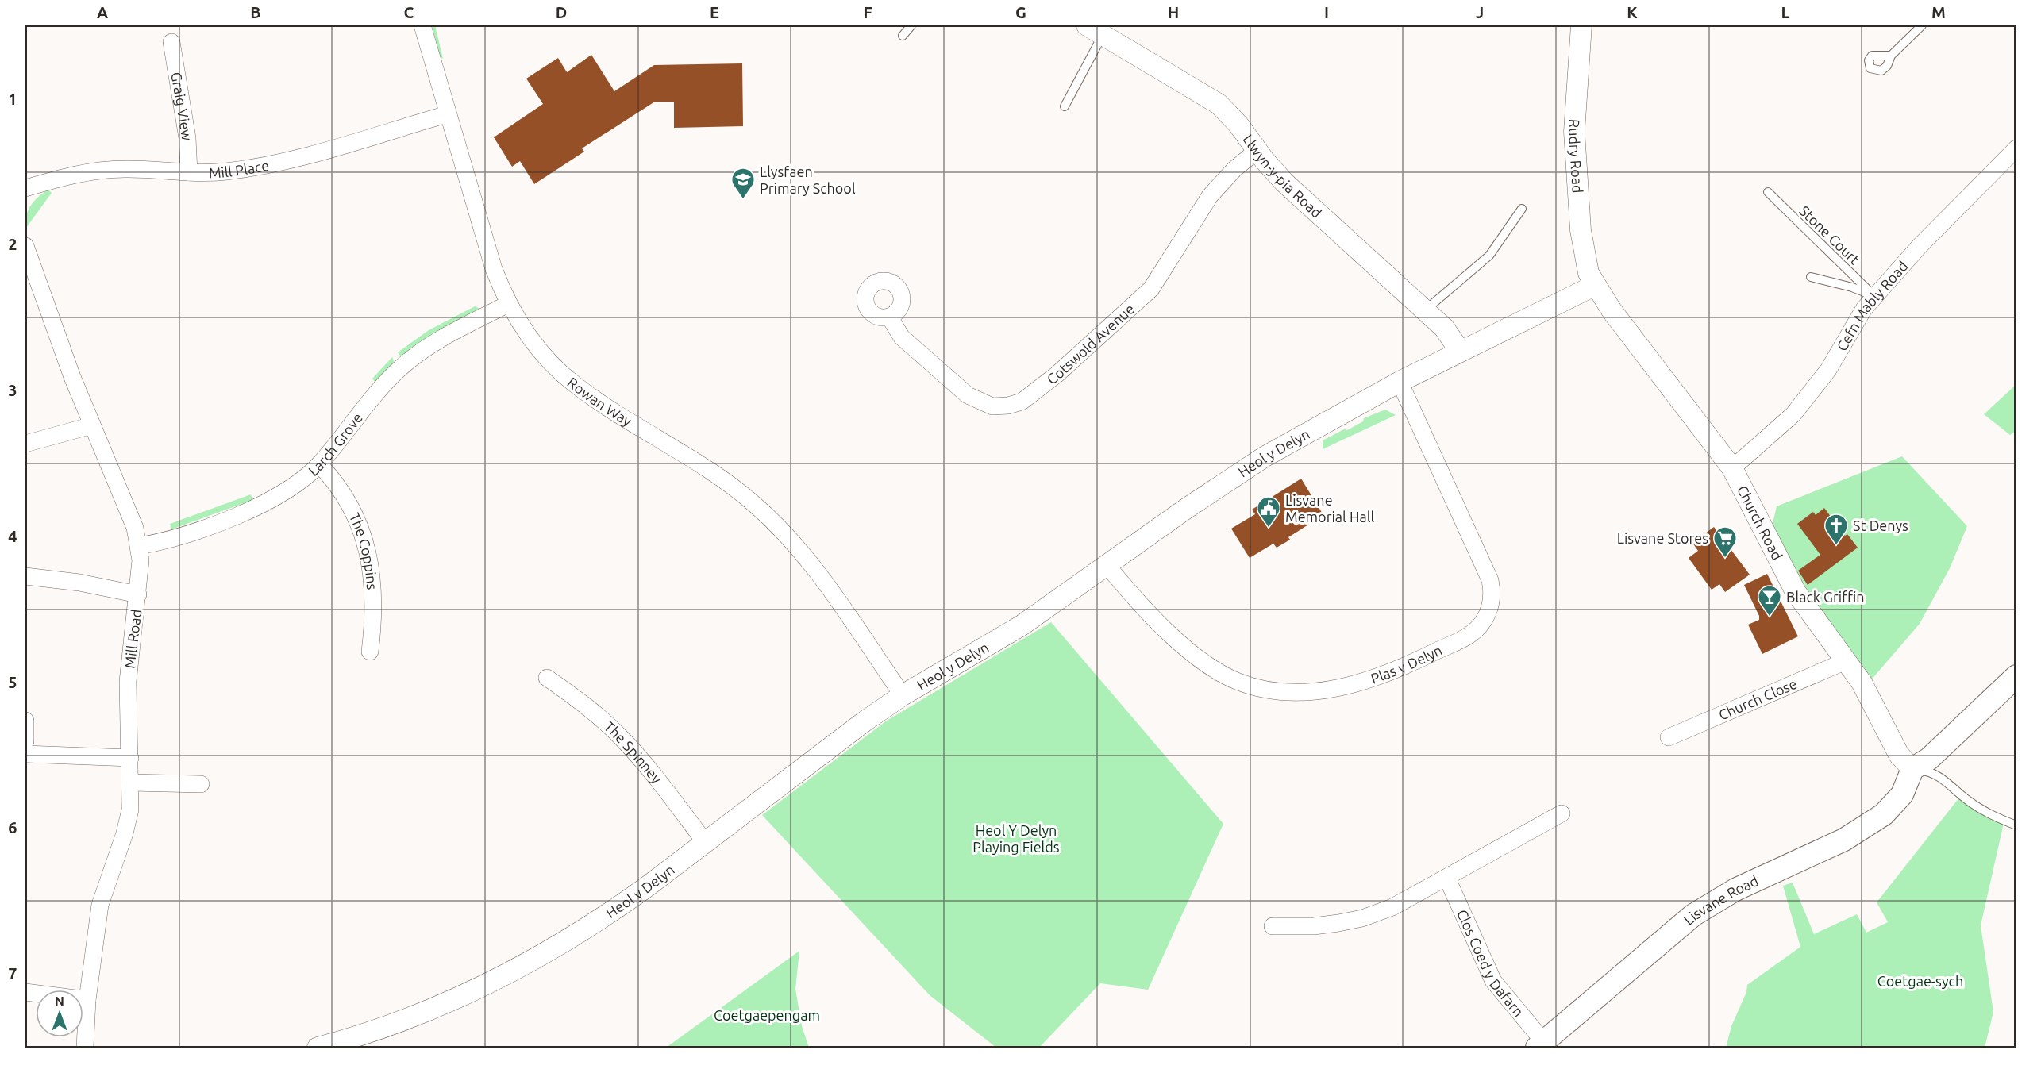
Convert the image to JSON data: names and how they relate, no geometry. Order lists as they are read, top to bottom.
{
  "streets": {
    "main road": ["Lisvane Road"],
    "street": [
      "Graig View",
      "Rudry Road",
      "Mill Place",
      "Llwyn-y-pia Road",
      "Cefn Mably Road",
      "Cotswold Avenue",
      "Rowan Way",
      "Larch Grove",
      "Heol y Delyn",
      "Church Road",
      "The Coppins",
      "Mill Road",
      "Plas y Delyn",
      "Church Close",
      "The Spinney",
      "Clos Coed y Dafarn"
    ],
    "lane": ["Stone Court"]
  },
  "crossings": [
    ["Graig View", "Mill Place"],
    ["Rudry Road", "Heol y Delyn"],
    ["Rudry Road", "Church Road"],
    ["Mill Place", "Rowan Way"],
    ["Llwyn-y-pia Road", "Cotswold Avenue"],
    ["Llwyn-y-pia Road", "Heol y Delyn"],
    ["Stone Court", "Cefn Mably Road"],
    ["Cefn Mably Road", "Church Road"],
    ["Rowan Way", "Larch Grove"],
    ["Rowan Way", "Heol y Delyn"],
    ["Larch Grove", "The Coppins"],
    ["Larch Grove", "Mill Road"],
    ["Heol y Delyn", "Church Road"],
    ["Heol y Delyn", "Plas y Delyn"],
    ["Heol y Delyn", "The Spinney"],
    ["Church Road", "Church Close"],
    ["Church Road", "Lisvane Road"],
    ["Lisvane Road", "Clos Coed y Dafarn"]
  ],
  "parks": ["Heol Y Delyn Playing Fields", "Coetgae-sych", "Coetgaepengam"],
  "places": {
    "school or university": ["Llysfaen Primary School"],
    "public building": ["Lisvane Memorial Hall"],
    "church": ["St Denys"],
    "supermarket": ["Lisvane Stores"],
    "bar": ["Black Griffin"]
  },
  "north": "top",
  "grid": {
    "columns": [
      "A",
      "B",
      "C",
      "D",
      "E",
      "F",
      "G",
      "H",
      "I",
      "J",
      "K",
      "L",
      "M"
    ],
    "rows": [
      "1",
      "2",
      "3",
      "4",
      "5",
      "6",
      "7"
    ]
  }
}
